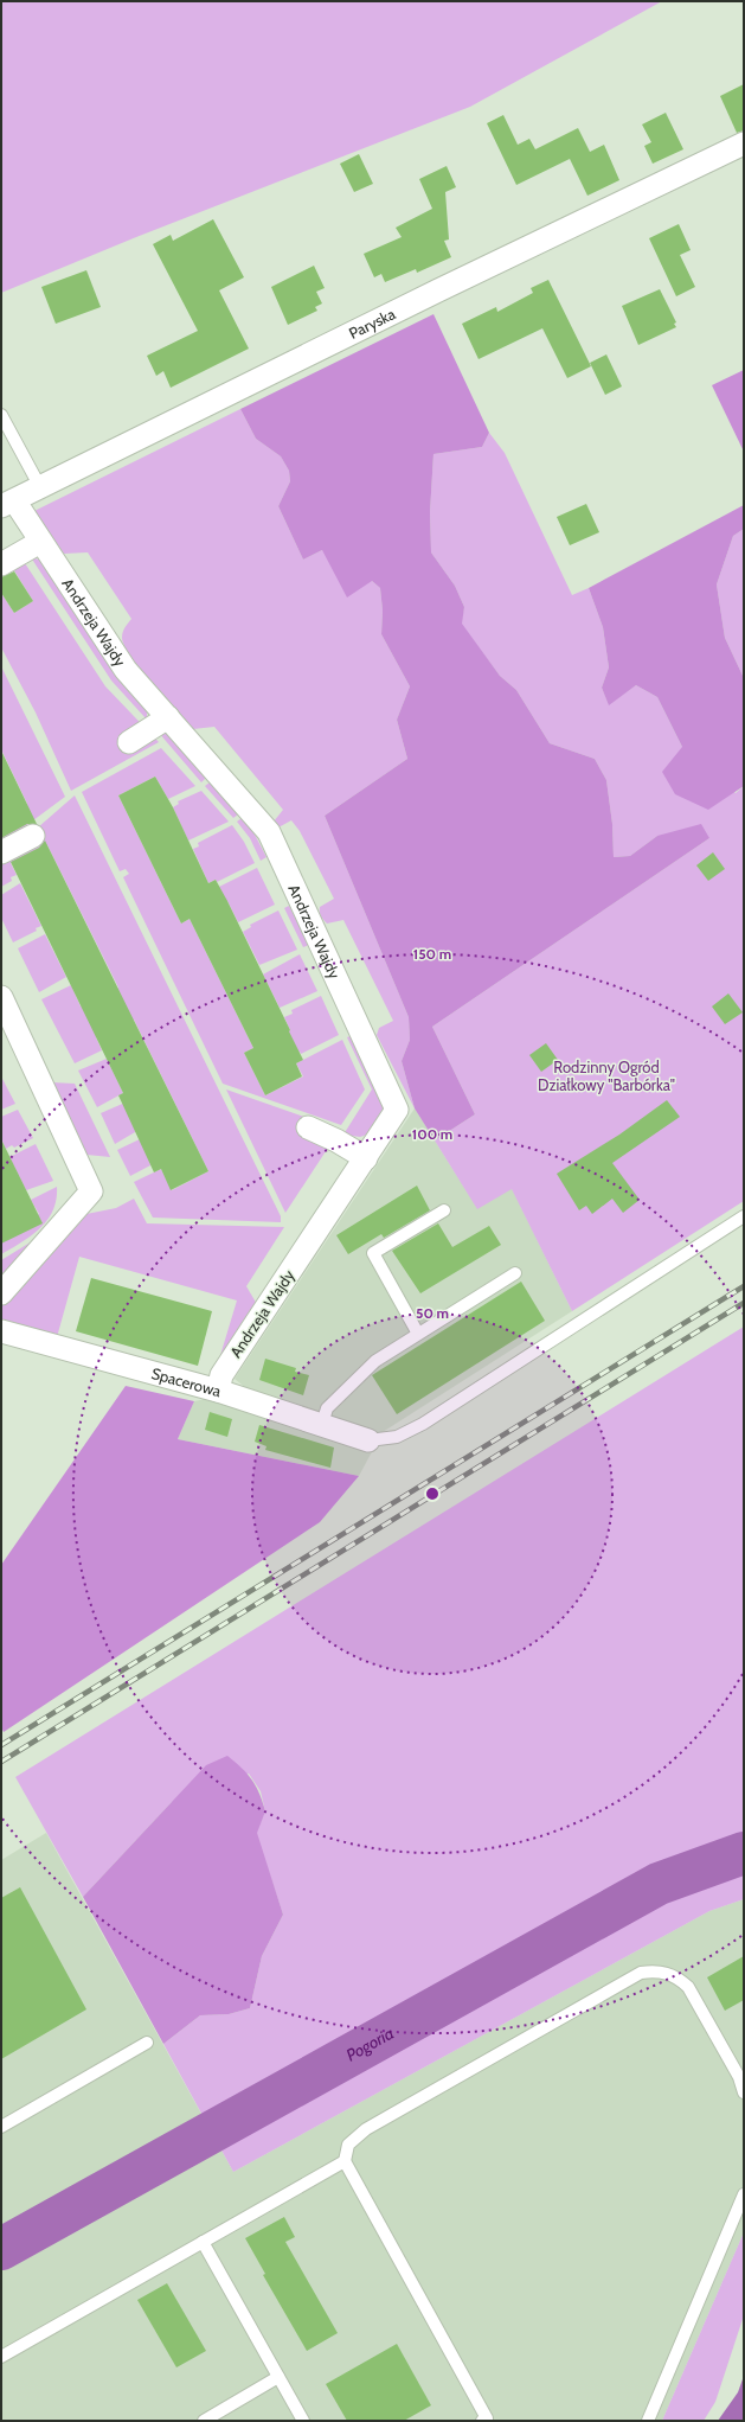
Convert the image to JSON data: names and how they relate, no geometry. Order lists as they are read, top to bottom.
{
  "streets": {
    "street": ["Paryska", "Andrzeja Wajdy", "Spacerowa"]
  },
  "crossings": [
    ["Paryska", "Andrzeja Wajdy"],
    ["Andrzeja Wajdy", "Spacerowa"]
  ],
  "water": ["Pogoria"],
  "parks": ["Rodzinny Ogród Działkowy \"Barbórka\""],
  "rings": ["150 m", "100 m", "50 m"]
}
